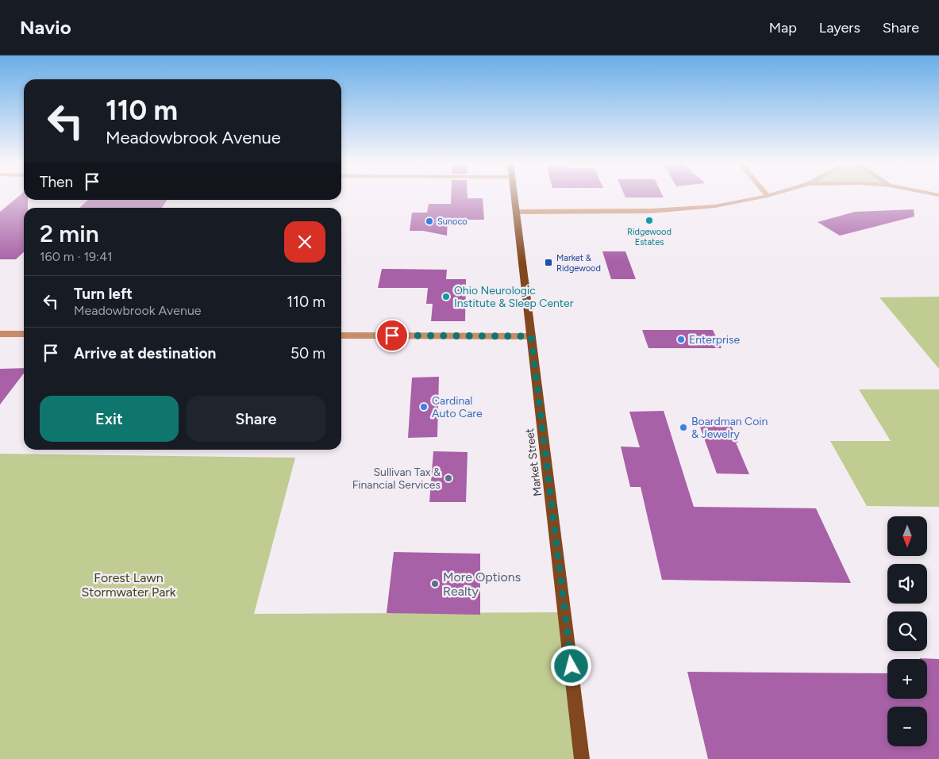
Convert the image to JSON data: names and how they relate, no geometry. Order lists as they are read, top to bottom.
{
  "streets": {
    "main road": ["Market Street"]
  },
  "parks": ["Forest Lawn Stormwater Park"],
  "places": {
    "other": [
      "Ridgewood Estates",
      "Sunoco",
      "Ohio Neurologic Institute & Sleep Center",
      "Enterprise",
      "Cardinal Auto Care",
      "Boardman Coin & Jewelry",
      "Sullivan Tax & Financial Services",
      "More Options Realty"
    ],
    "transit": ["Market & Ridgewood"]
  },
  "north": "bottom",
  "page": {
    "header": "Navio",
    "nav": ["Map", "Layers", "Share"],
    "turn": ["110 m", "Meadowbrook Avenue"],
    "then": "Then",
    "heading": ["2 min", "160 m · 19:41"],
    "list": [
      {
        "name": "Turn left",
        "note": "Meadowbrook Avenue",
        "value": "110 m"
      },
      {
        "name": "Arrive at destination",
        "value": "50 m"
      }
    ],
    "buttons": ["Exit", "Share"],
    "map_buttons": ["+", "−"]
  }
}
